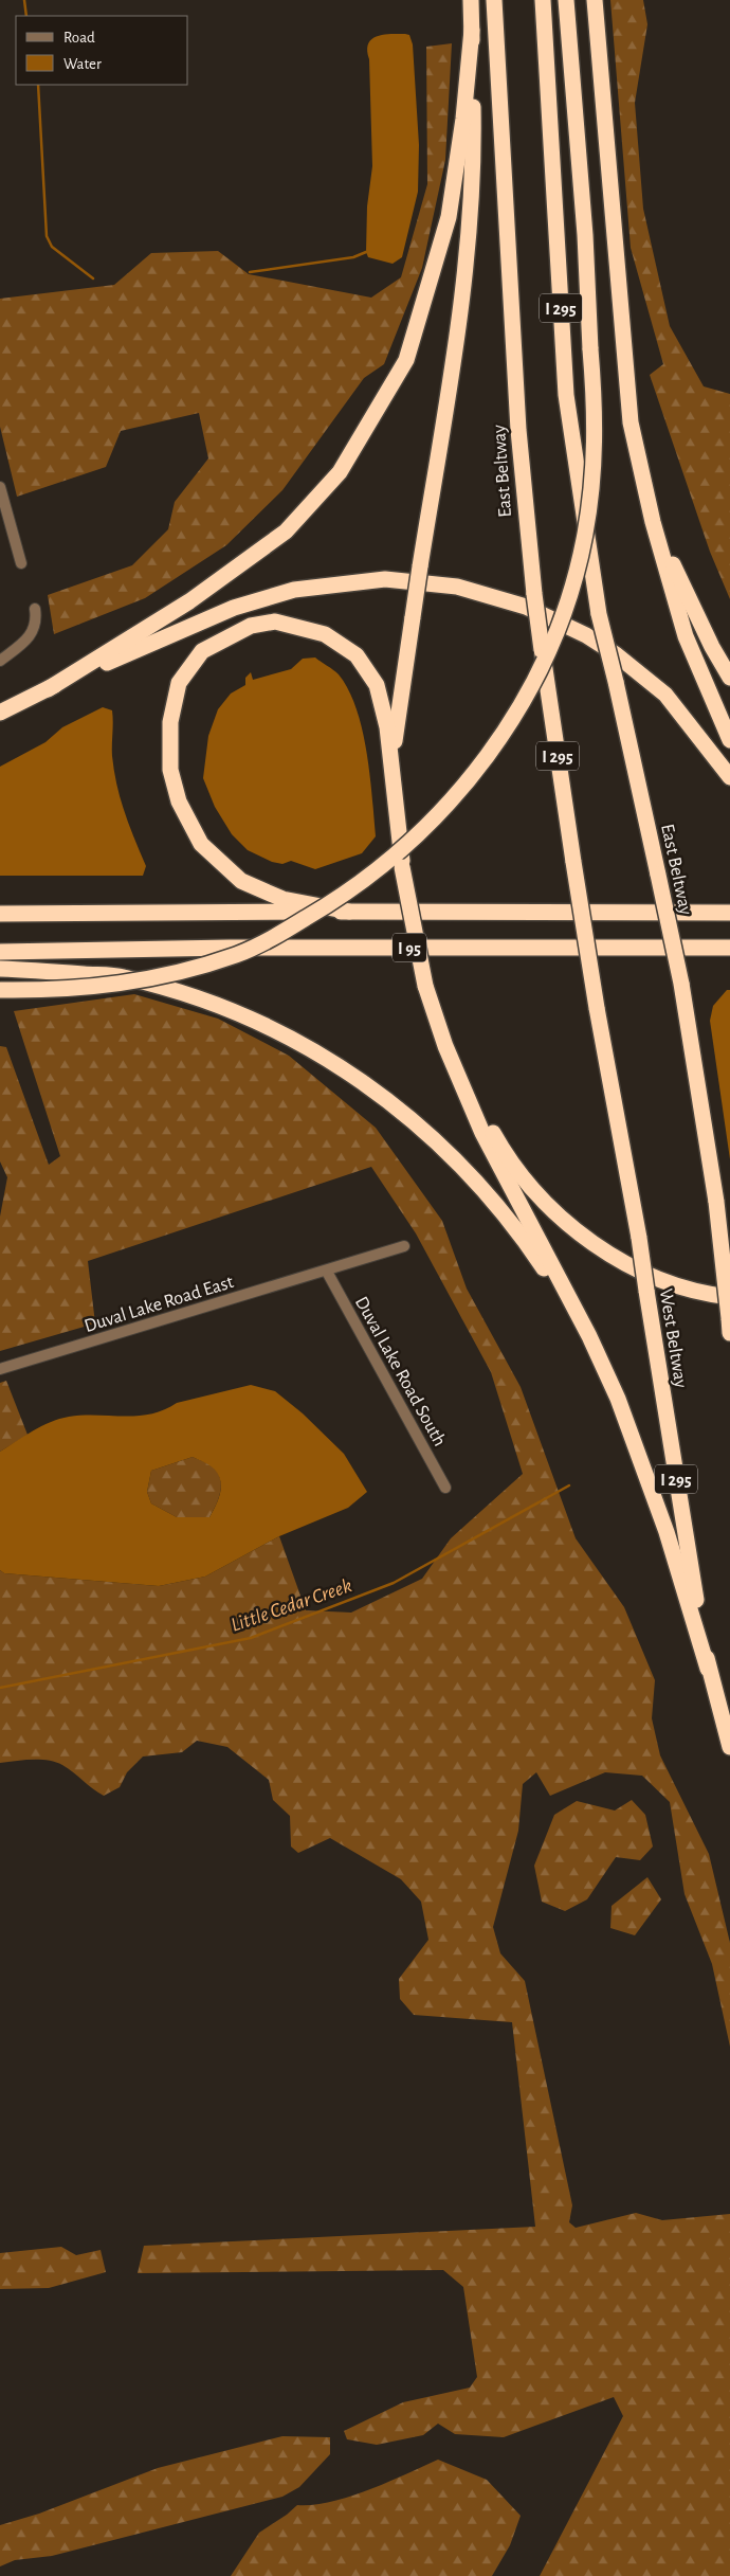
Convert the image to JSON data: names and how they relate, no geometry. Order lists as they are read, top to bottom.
{
  "streets": {
    "highway": [
      "I 295",
      "East Beltway",
      "I 95",
      "West Beltway"
    ],
    "street": ["Duval Lake Road East", "Duval Lake Road South"]
  },
  "crossings": [
    ["East Beltway", "West Beltway"],
    ["Duval Lake Road East", "Duval Lake Road South"]
  ],
  "water": ["Little Cedar Creek"],
  "legend": ["Road", "Water"]
}
